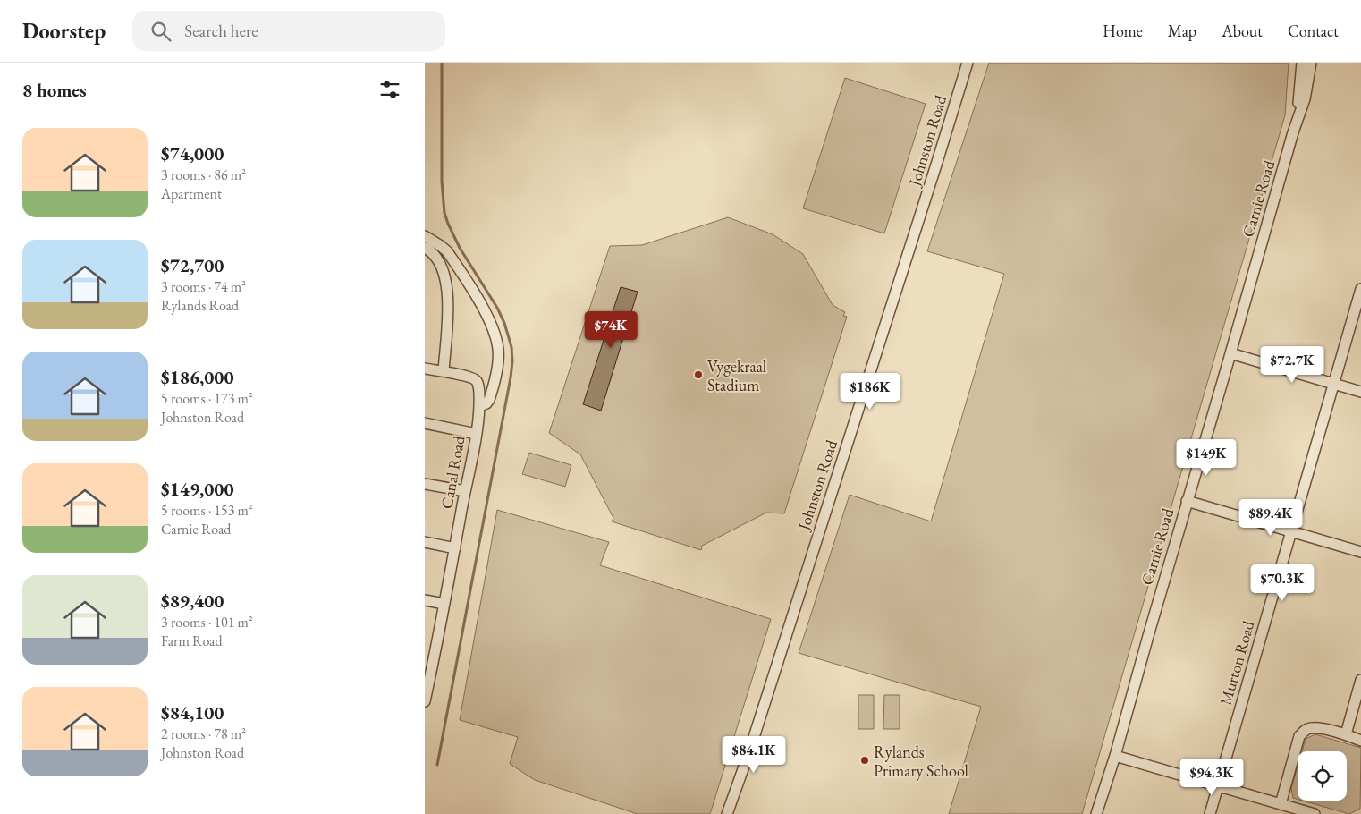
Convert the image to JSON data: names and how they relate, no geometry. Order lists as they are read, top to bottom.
{
  "streets": {
    "street": [
      "Johnston Road",
      "Carnie Road",
      "Canal Road",
      "Murton Road"
    ]
  },
  "places": ["Vygekraal Stadium", "Rylands Primary School"],
  "page": {
    "header": "Doorstep",
    "search": "Search here",
    "nav": [
      "Home",
      "Map",
      "About",
      "Contact"
    ],
    "heading": "8 homes",
    "list": [
      {
        "name": "$74,000",
        "note": "3 rooms · 86 m² · Apartment"
      },
      {
        "name": "$72,700",
        "note": "3 rooms · 74 m² · Rylands Road"
      },
      {
        "name": "$186,000",
        "note": "5 rooms · 173 m² · Johnston Road"
      },
      {
        "name": "$149,000",
        "note": "5 rooms · 153 m² · Carnie Road"
      },
      {
        "name": "$89,400",
        "note": "3 rooms · 101 m² · Farm Road"
      },
      {
        "name": "$84,100",
        "note": "2 rooms · 78 m² · Johnston Road"
      }
    ],
    "price": [
      "$74K",
      "$72.7K",
      "$186K",
      "$149K",
      "$89.4K",
      "$70.3K",
      "$84.1K",
      "$94.3K"
    ]
  }
}
